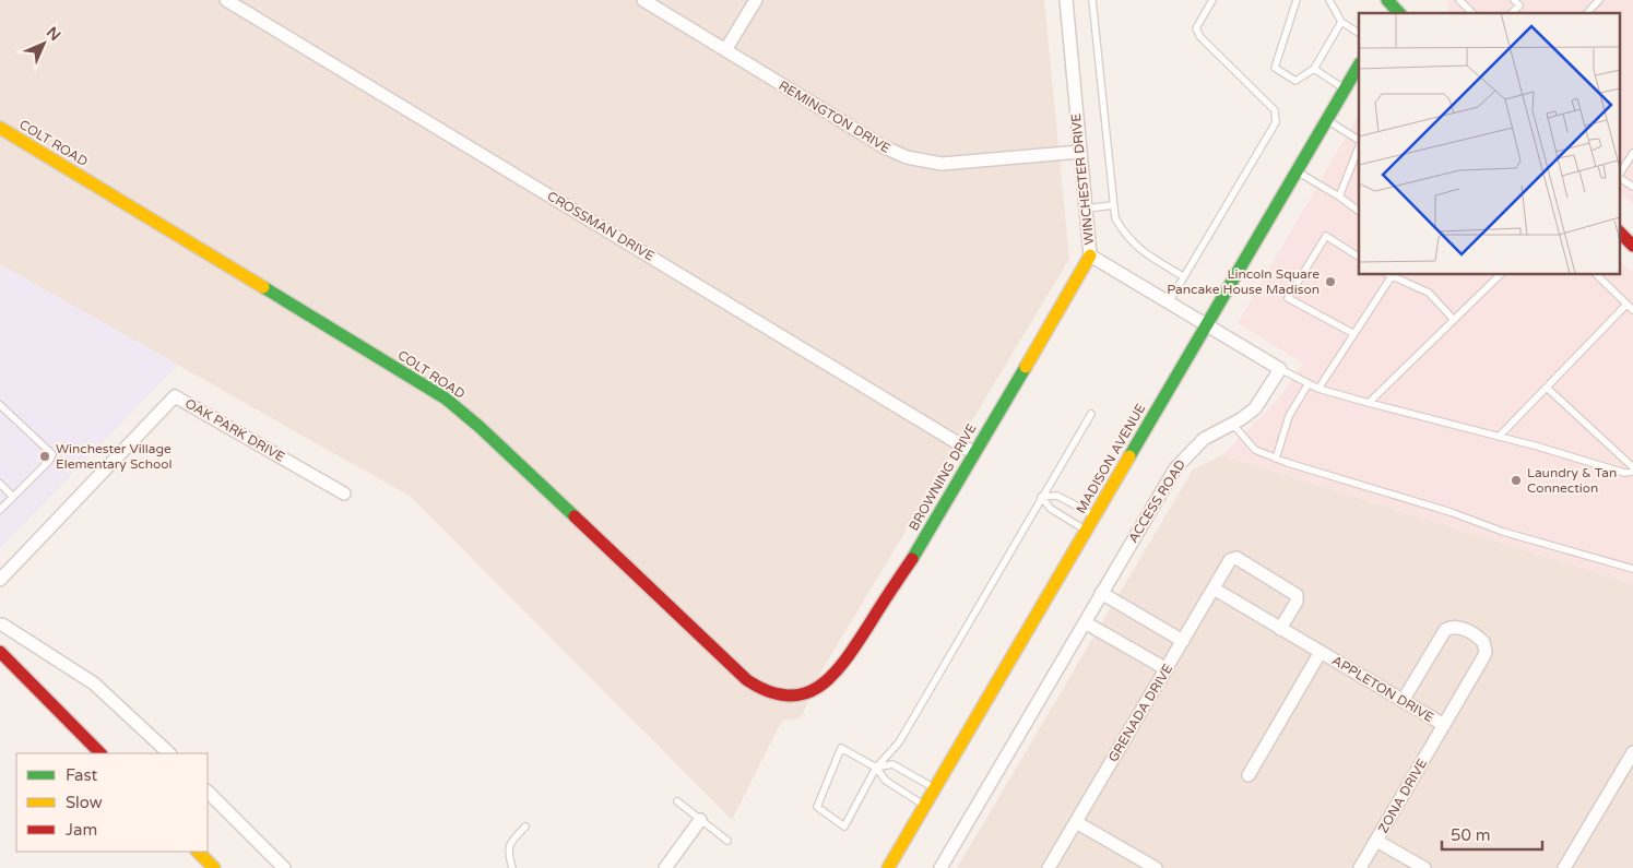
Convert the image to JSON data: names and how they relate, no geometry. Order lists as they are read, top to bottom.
{
  "streets": {
    "street": [
      "REMINGTON DRIVE",
      "COLT ROAD",
      "WINCHESTER DRIVE",
      "CROSSMAN DRIVE",
      "OAK PARK DRIVE",
      "MADISON AVENUE",
      "BROWNING DRIVE",
      "ACCESS ROAD",
      "APPLETON DRIVE",
      "GRENADA DRIVE",
      "ZONA DRIVE"
    ]
  },
  "crossings": [
    ["REMINGTON DRIVE", "WINCHESTER DRIVE"],
    ["COLT ROAD", "BROWNING DRIVE"],
    ["WINCHESTER DRIVE", "MADISON AVENUE"],
    ["WINCHESTER DRIVE", "BROWNING DRIVE"],
    ["CROSSMAN DRIVE", "BROWNING DRIVE"],
    ["APPLETON DRIVE", "GRENADA DRIVE"],
    ["APPLETON DRIVE", "ZONA DRIVE"]
  ],
  "places": ["Lincoln Square Pancake House Madison", "Winchester Village Elementary School", "Laundry & Tan Connection"],
  "legend": ["Fast", "Slow", "Jam"],
  "scale_bar": "50 m",
  "north": "top right"
}
